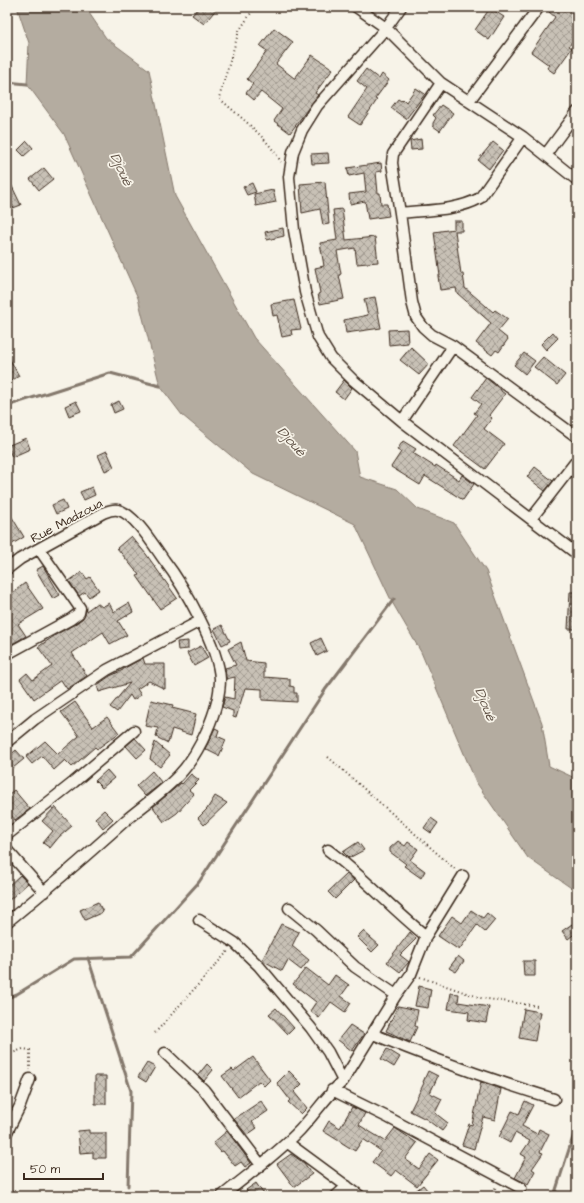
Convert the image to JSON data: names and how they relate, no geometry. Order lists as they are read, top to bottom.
{
  "streets": {
    "street": ["Rue Madzoua"]
  },
  "water": ["Djoué"],
  "scale_bar": "50 m"
}
